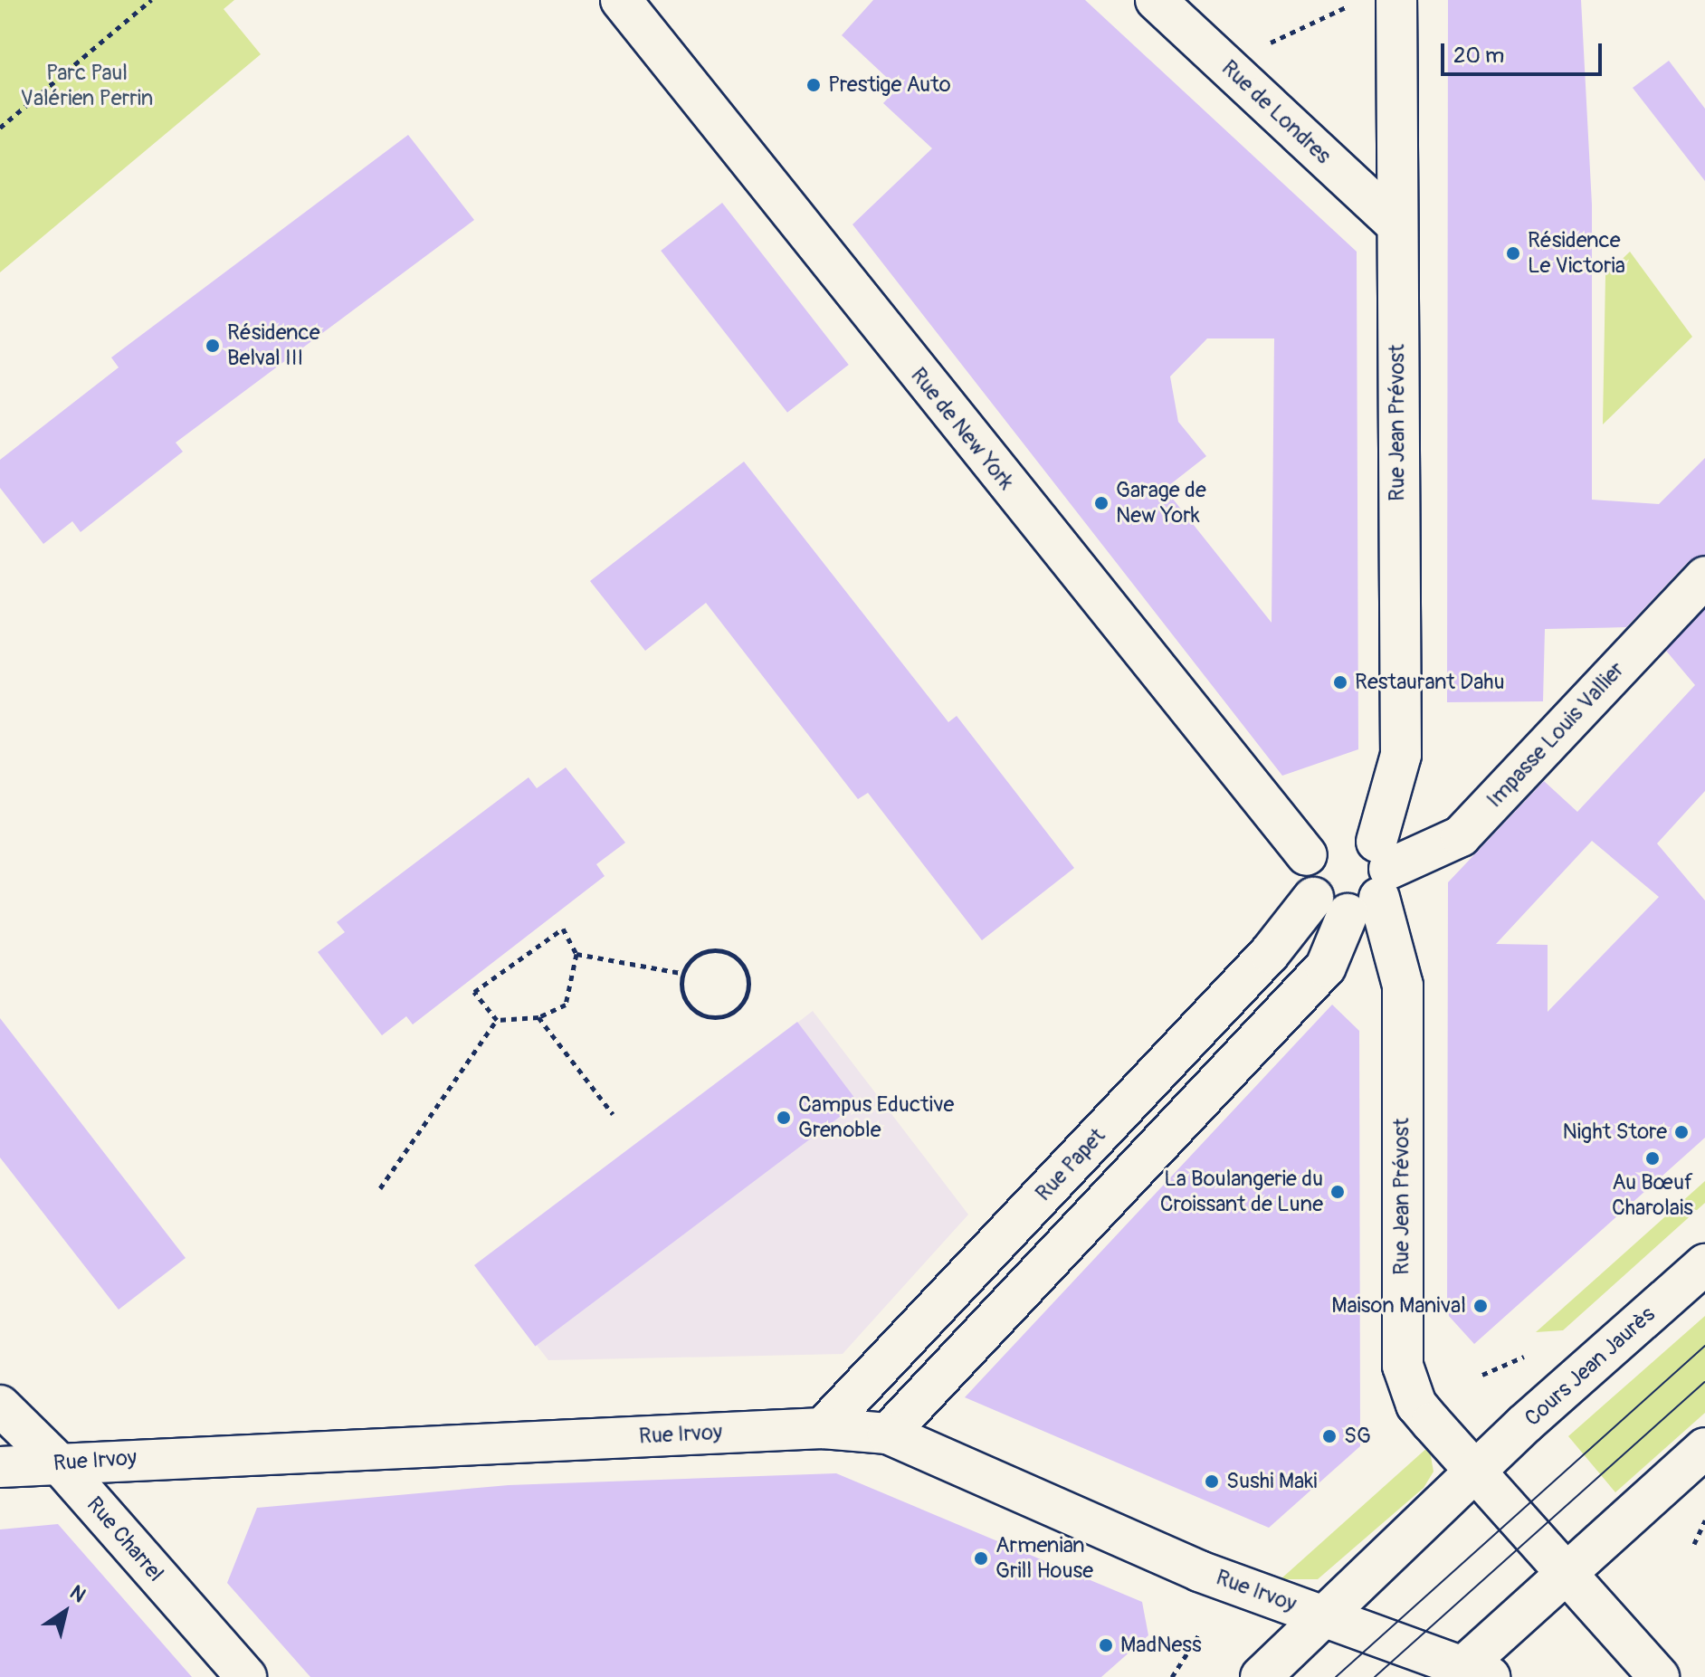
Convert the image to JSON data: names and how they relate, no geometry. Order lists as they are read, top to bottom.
{
  "streets": {
    "street": [
      "Rue de Londres",
      "Rue Jean Prévost",
      "Rue de New York",
      "Impasse Louis Vallier",
      "Rue Papet",
      "Cours Jean Jaurès",
      "Rue Irvoy",
      "Rue Charrel"
    ]
  },
  "crossings": [
    ["Rue de Londres", "Rue Jean Prévost"],
    ["Rue Jean Prévost", "Rue de New York"],
    ["Rue Jean Prévost", "Impasse Louis Vallier"],
    ["Rue Jean Prévost", "Rue Papet"],
    ["Rue Jean Prévost", "Cours Jean Jaurès"],
    ["Rue de New York", "Impasse Louis Vallier"],
    ["Rue de New York", "Rue Papet"],
    ["Impasse Louis Vallier", "Rue Papet"],
    ["Rue Papet", "Rue Irvoy"],
    ["Cours Jean Jaurès", "Rue Irvoy"],
    ["Rue Irvoy", "Rue Charrel"]
  ],
  "parks": ["Parc Paul Valérien Perrin"],
  "places": [
    "Prestige Auto",
    "Résidence Le Victoria",
    "Résidence Belval III",
    "Garage de New York",
    "Restaurant Dahu",
    "Campus Eductive Grenoble",
    "Night Store",
    "Au Bœuf Charolais",
    "La Boulangerie du Croissant de Lune",
    "Maison Manival",
    "SG",
    "Sushi Maki",
    "Armenian Grill House",
    "MadNess"
  ],
  "scale_bar": "20 m",
  "north": "top right"
}
